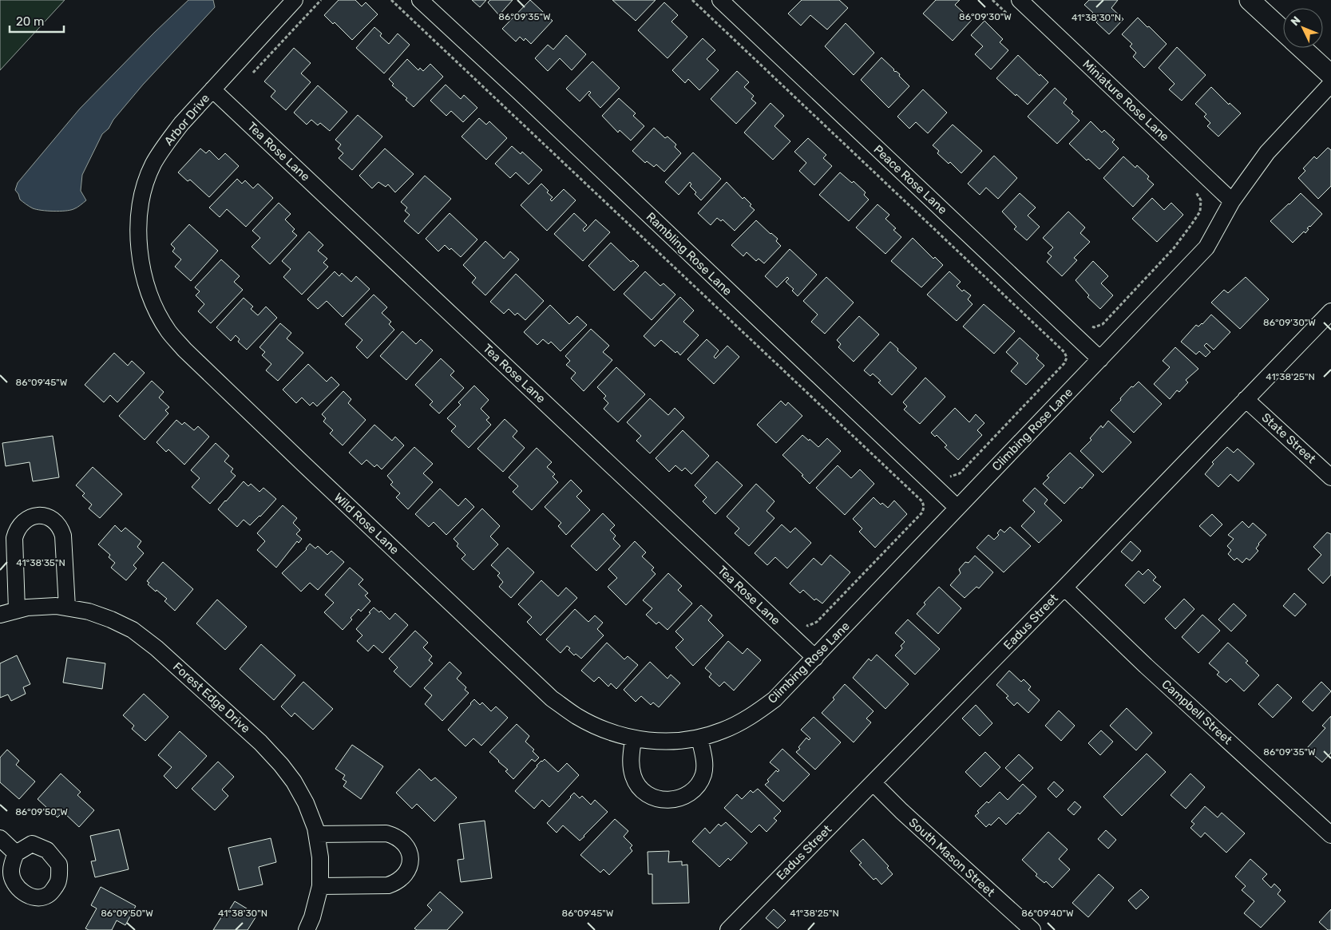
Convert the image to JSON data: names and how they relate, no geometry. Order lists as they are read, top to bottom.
{
  "streets": {
    "street": [
      "Miniature Rose Lane",
      "Arbor Drive",
      "Tea Rose Lane",
      "Peace Rose Lane",
      "Rambling Rose Lane",
      "Climbing Rose Lane",
      "State Street",
      "Wild Rose Lane",
      "Eadus Street",
      "Forest Edge Drive",
      "Campbell Street",
      "South Mason Street"
    ]
  },
  "crossings": [
    ["Miniature Rose Lane", "Climbing Rose Lane"],
    ["Arbor Drive", "Tea Rose Lane"],
    ["Arbor Drive", "Wild Rose Lane"],
    ["Tea Rose Lane", "Climbing Rose Lane"],
    ["Peace Rose Lane", "Climbing Rose Lane"],
    ["Rambling Rose Lane", "Climbing Rose Lane"],
    ["Climbing Rose Lane", "Wild Rose Lane"],
    ["State Street", "Eadus Street"],
    ["Eadus Street", "Campbell Street"],
    ["Eadus Street", "South Mason Street"]
  ],
  "scale_bar": "20 m",
  "north": "top left",
  "coordinates": [
    "86°09'35\"W",
    "86°09'30\"W",
    "41°38'30\"N",
    "41°38'25\"N",
    "86°09'45\"W",
    "41°38'35\"N",
    "86°09'50\"W",
    "86°09'40\"W"
  ]
}
